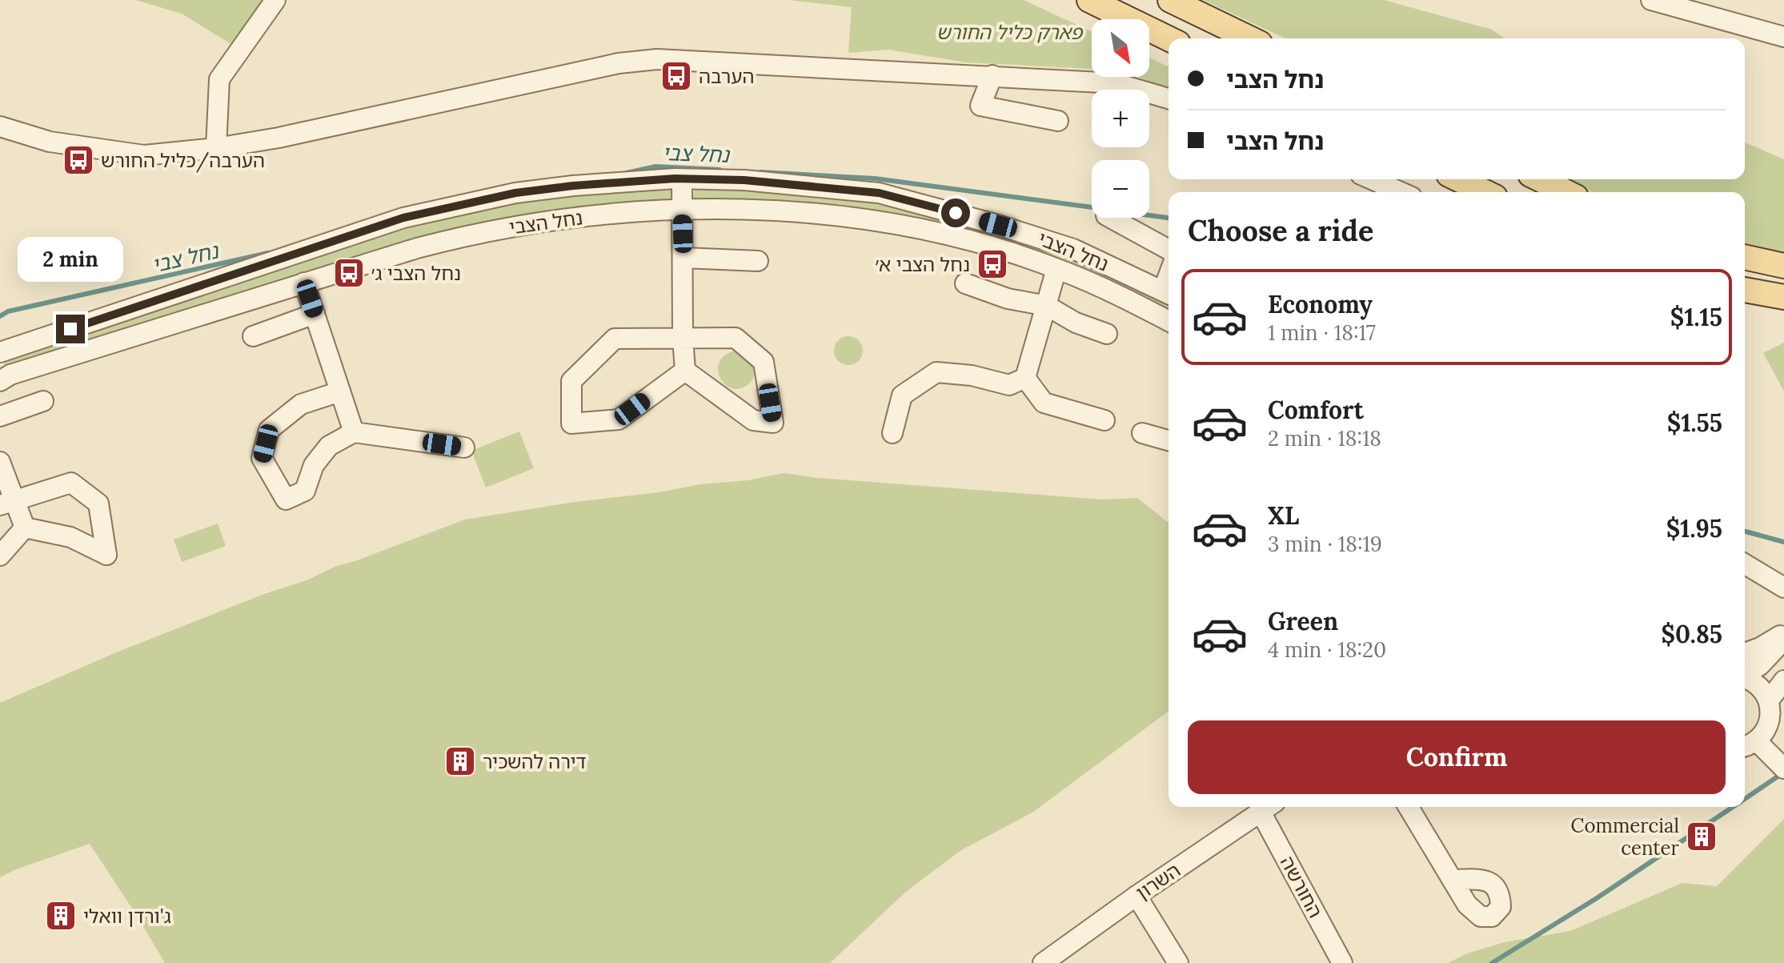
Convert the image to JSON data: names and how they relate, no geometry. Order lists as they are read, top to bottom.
{
  "streets": {
    "street": ["נחל הצבי", "השרון", "החורשה"]
  },
  "crossings": [
    ["השרון", "החורשה"]
  ],
  "water": ["נחל צבי"],
  "parks": ["פארק כליל החורש"],
  "places": {
    "bus stop": [
      "הערבה",
      "הערבה/כליל החורש",
      "נחל הצבי א׳",
      "נחל הצבי ג׳"
    ],
    "building": ["דירה להשכיר", "Commercial center", "ג'ורדן וואלי"]
  },
  "north": "bottom right",
  "page": {
    "map_buttons": ["+", "−"],
    "banner": ["נחל הצבי", "נחל הצבי"],
    "heading": "Choose a ride",
    "bubble": "2 min",
    "list": [
      {
        "name": "Economy",
        "note": "1 min · 18:17",
        "value": "$1.15"
      },
      {
        "name": "Comfort",
        "note": "2 min · 18:18",
        "value": "$1.55"
      },
      {
        "name": "XL",
        "note": "3 min · 18:19",
        "value": "$1.95"
      },
      {
        "name": "Green",
        "note": "4 min · 18:20",
        "value": "$0.85"
      }
    ],
    "buttons": "Confirm"
  }
}
